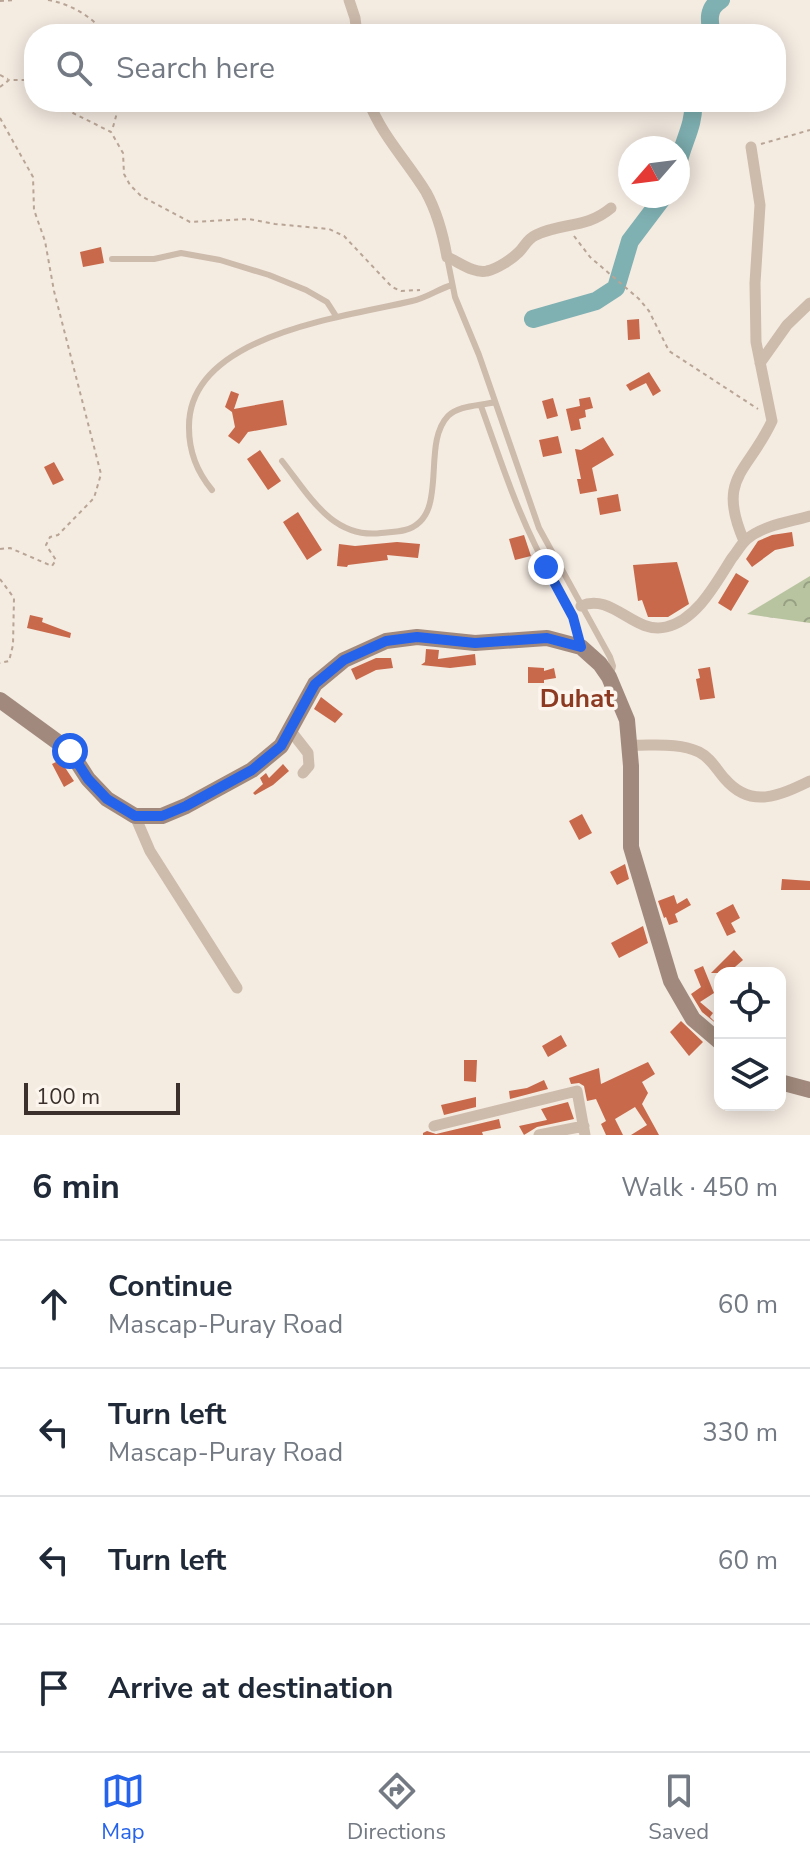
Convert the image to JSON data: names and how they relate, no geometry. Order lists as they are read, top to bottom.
{
  "districts": ["Duhat"],
  "scale_bar": "100 m",
  "north": "bottom left",
  "page": {
    "search": "Search here",
    "scale": "100 m",
    "heading": ["6 min", "Walk · 450 m"],
    "list": [
      ["Continue", "Mascap-Puray Road", "60 m"],
      ["Turn left", "Mascap-Puray Road", "330 m"],
      ["Turn left", "60 m"],
      "Arrive at destination"
    ],
    "nav": ["Map", "Directions", "Saved"]
  }
}
